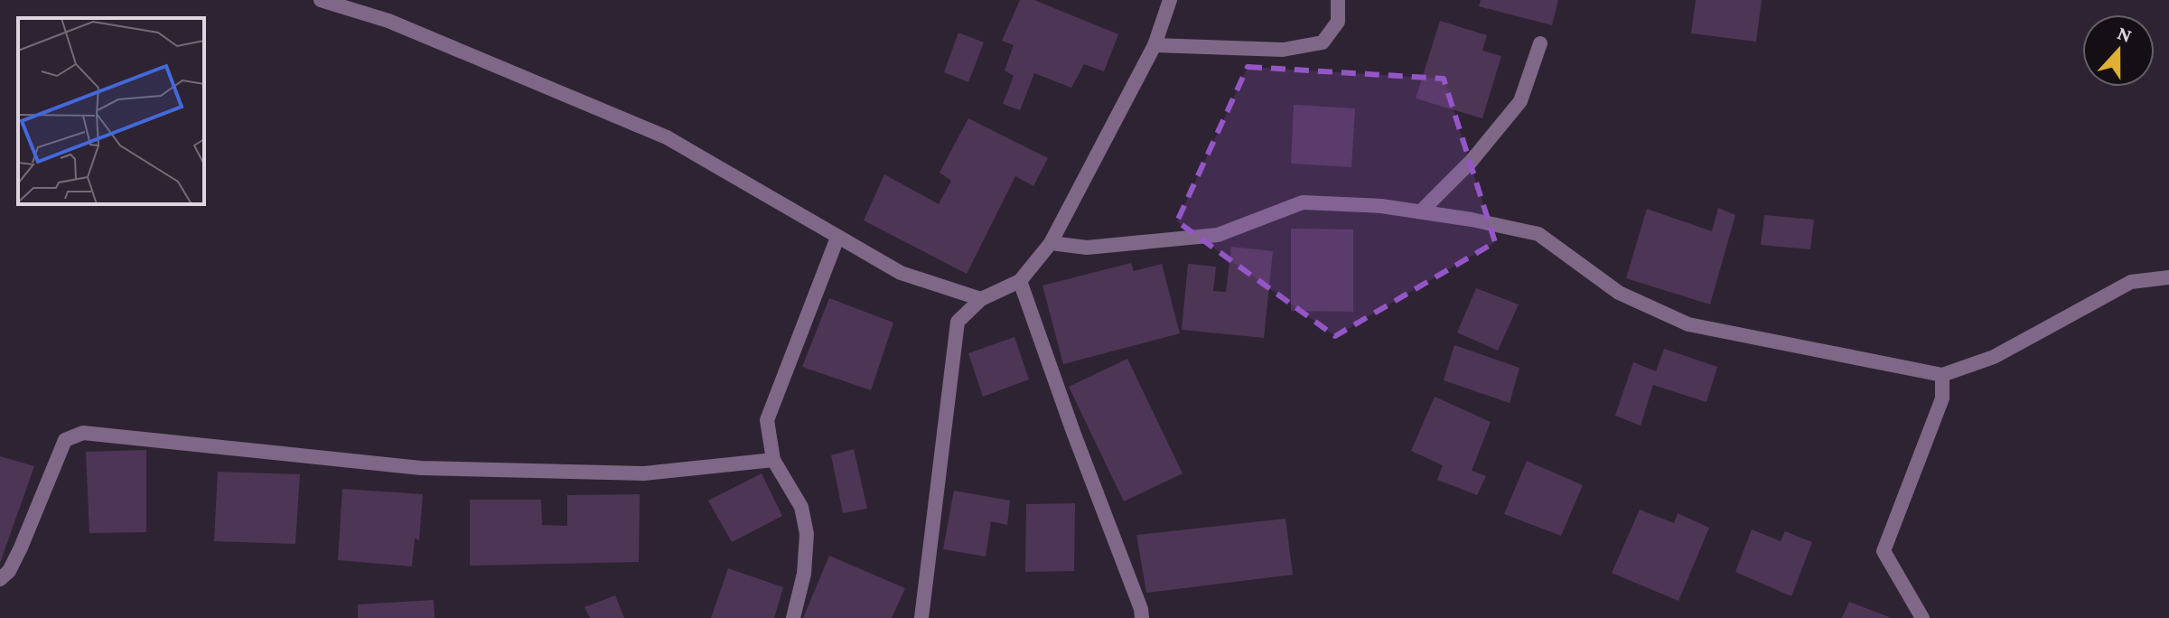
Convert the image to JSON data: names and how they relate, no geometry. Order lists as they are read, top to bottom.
{
  "north": "top"
}
